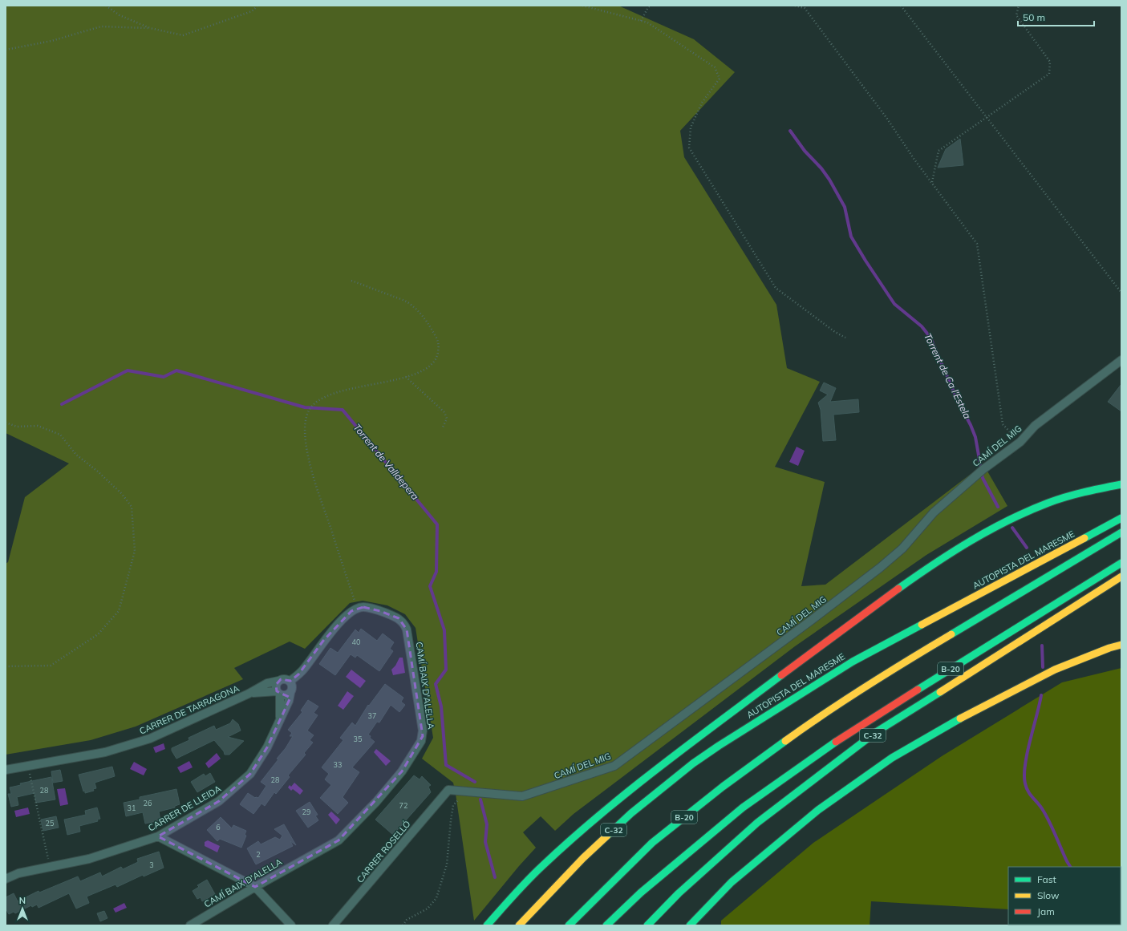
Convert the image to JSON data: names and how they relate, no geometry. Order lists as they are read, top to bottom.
{
  "streets": {
    "highway": ["AUTOPISTA DEL MARESME", "B-20", "C-32"],
    "street": [
      "CAMÍ DEL MIG",
      "CAMÍ BAIX D'ALELLA",
      "CARRER DE TARRAGONA",
      "CARRER DE LLEIDA",
      "CARRER ROSELLÓ"
    ]
  },
  "crossings": [
    ["CAMÍ DEL MIG", "CARRER ROSELLÓ"],
    ["CARRER DE TARRAGONA", "CARRER DE LLEIDA"]
  ],
  "water": ["Torrent de Ca l'Estela", "Torrent de Valldepera"],
  "house_numbers": [
    "40",
    "37",
    "35",
    "33",
    "28",
    "28",
    "26",
    "72",
    "31",
    "29",
    "25",
    "6",
    "2",
    "3"
  ],
  "legend": ["Fast", "Slow", "Jam"],
  "scale_bar": "50 m",
  "north": "top"
}
